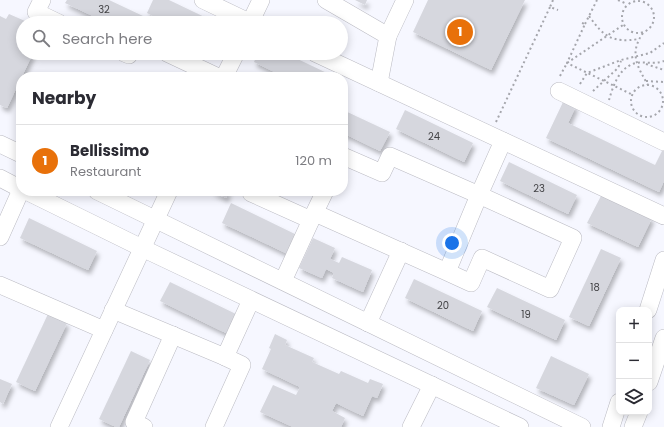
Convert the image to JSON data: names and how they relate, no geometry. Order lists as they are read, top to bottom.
{
  "house_numbers": [
    "32",
    "24",
    "23",
    "18",
    "20",
    "19"
  ],
  "page": {
    "search": "Search here",
    "pins": "1",
    "heading": "Nearby",
    "list": [
      {
        "mark": "1",
        "name": "Bellissimo",
        "note": "Restaurant",
        "value": "120 m"
      }
    ],
    "map_buttons": ["+", "−"]
  }
}
